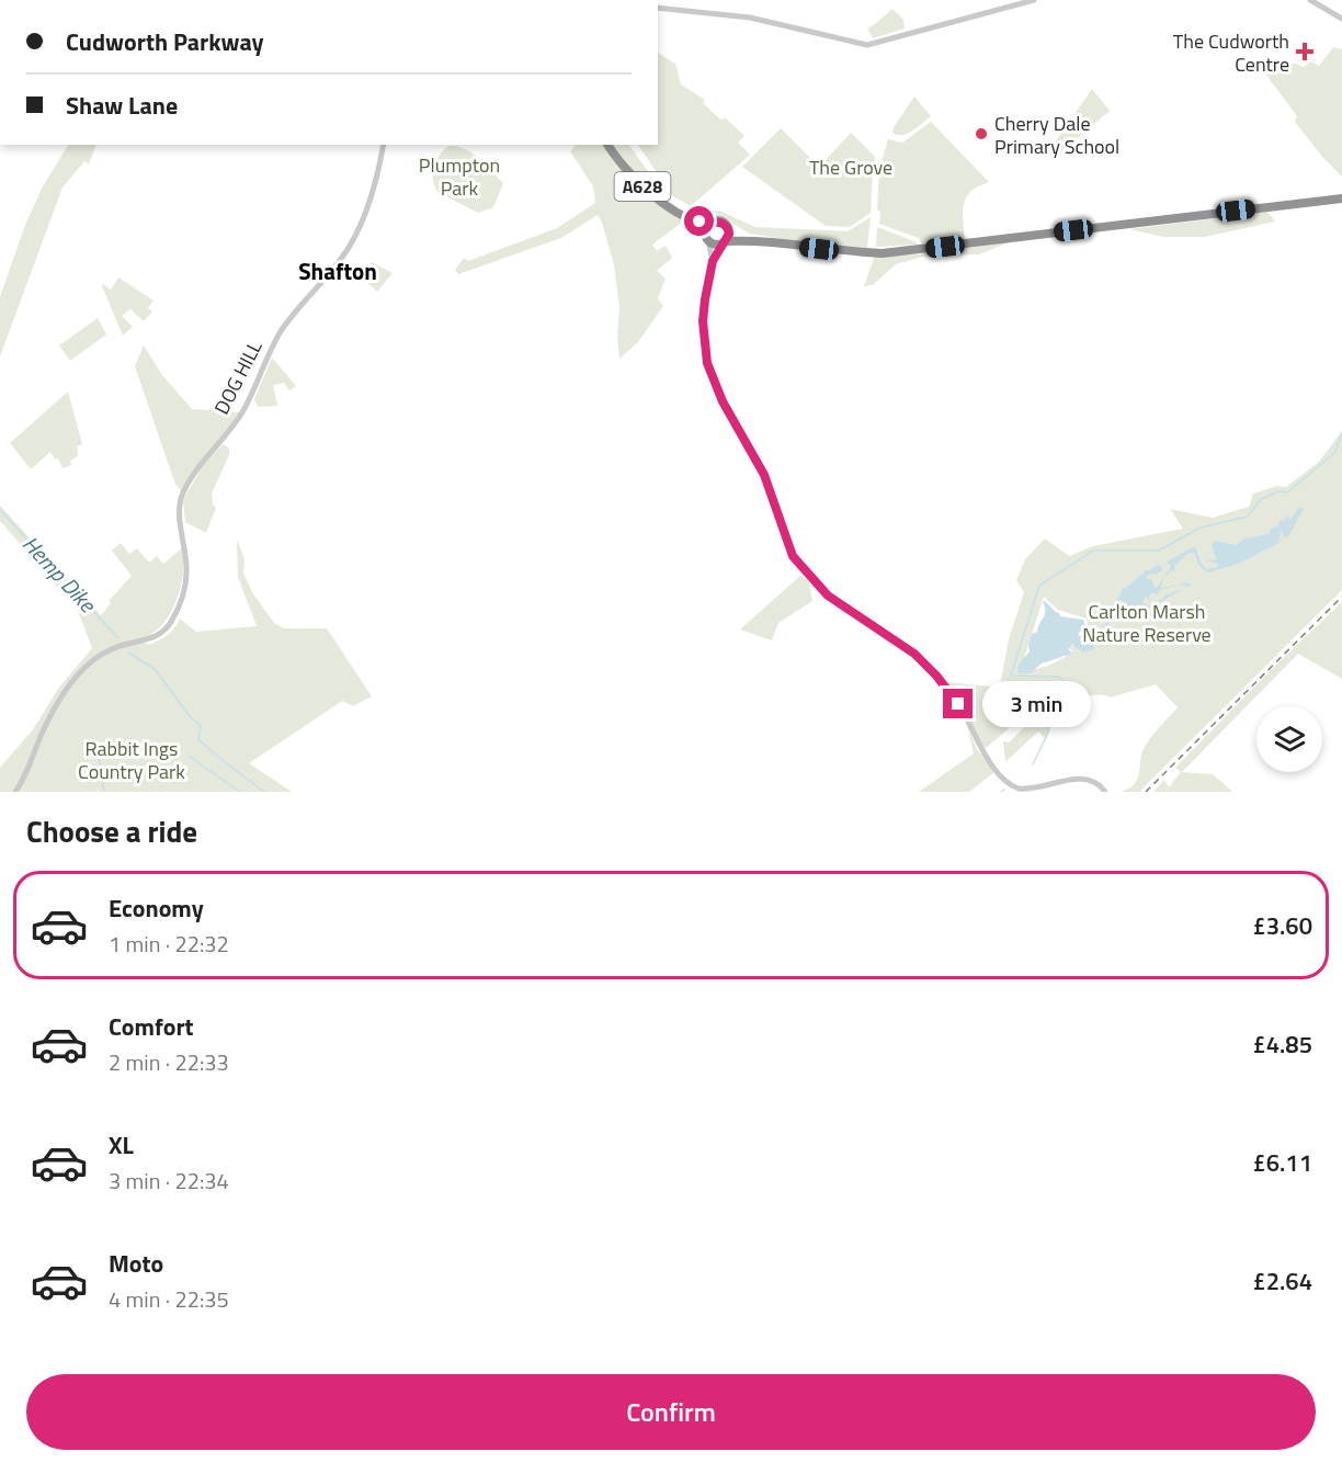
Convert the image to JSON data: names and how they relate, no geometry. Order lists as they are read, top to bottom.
{
  "streets": {
    "highway": ["A628"],
    "street": ["DOG HILL"]
  },
  "districts": ["Shafton"],
  "water": ["Hemp Dike"],
  "parks": [
    "Plumpton Park",
    "The Grove",
    "Carlton Marsh Nature Reserve",
    "Rabbit Ings Country Park"
  ],
  "places": {
    "health": ["The Cudworth Centre"],
    "other": ["Cherry Dale Primary School"]
  },
  "page": {
    "banner": ["Cudworth Parkway", "Shaw Lane"],
    "bubble": "3 min",
    "heading": "Choose a ride",
    "list": [
      {
        "name": "Economy",
        "note": "1 min · 22:32",
        "value": "£3.60"
      },
      {
        "name": "Comfort",
        "note": "2 min · 22:33",
        "value": "£4.85"
      },
      {
        "name": "XL",
        "note": "3 min · 22:34",
        "value": "£6.11"
      },
      {
        "name": "Moto",
        "note": "4 min · 22:35",
        "value": "£2.64"
      }
    ],
    "buttons": "Confirm"
  }
}
